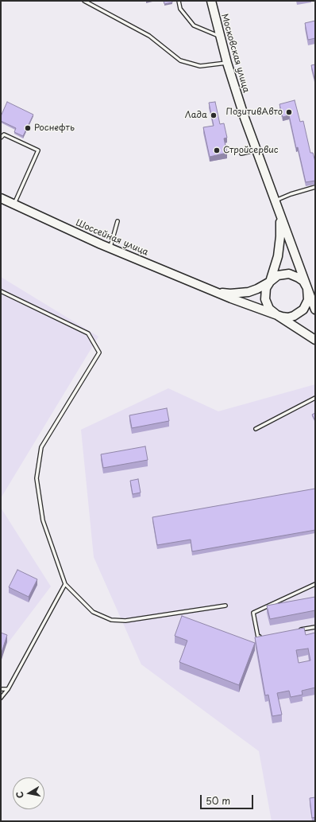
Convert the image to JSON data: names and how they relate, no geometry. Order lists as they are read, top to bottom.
{
  "streets": {
    "main road": ["Московская улица", "Шоссейная улица"]
  },
  "crossings": [
    ["Московская улица", "Шоссейная улица"]
  ],
  "places": [
    "ПозитивАвто",
    "Лада",
    "Роснефть",
    "Стройсервис"
  ],
  "scale_bar": "50 m",
  "north": "left"
}
